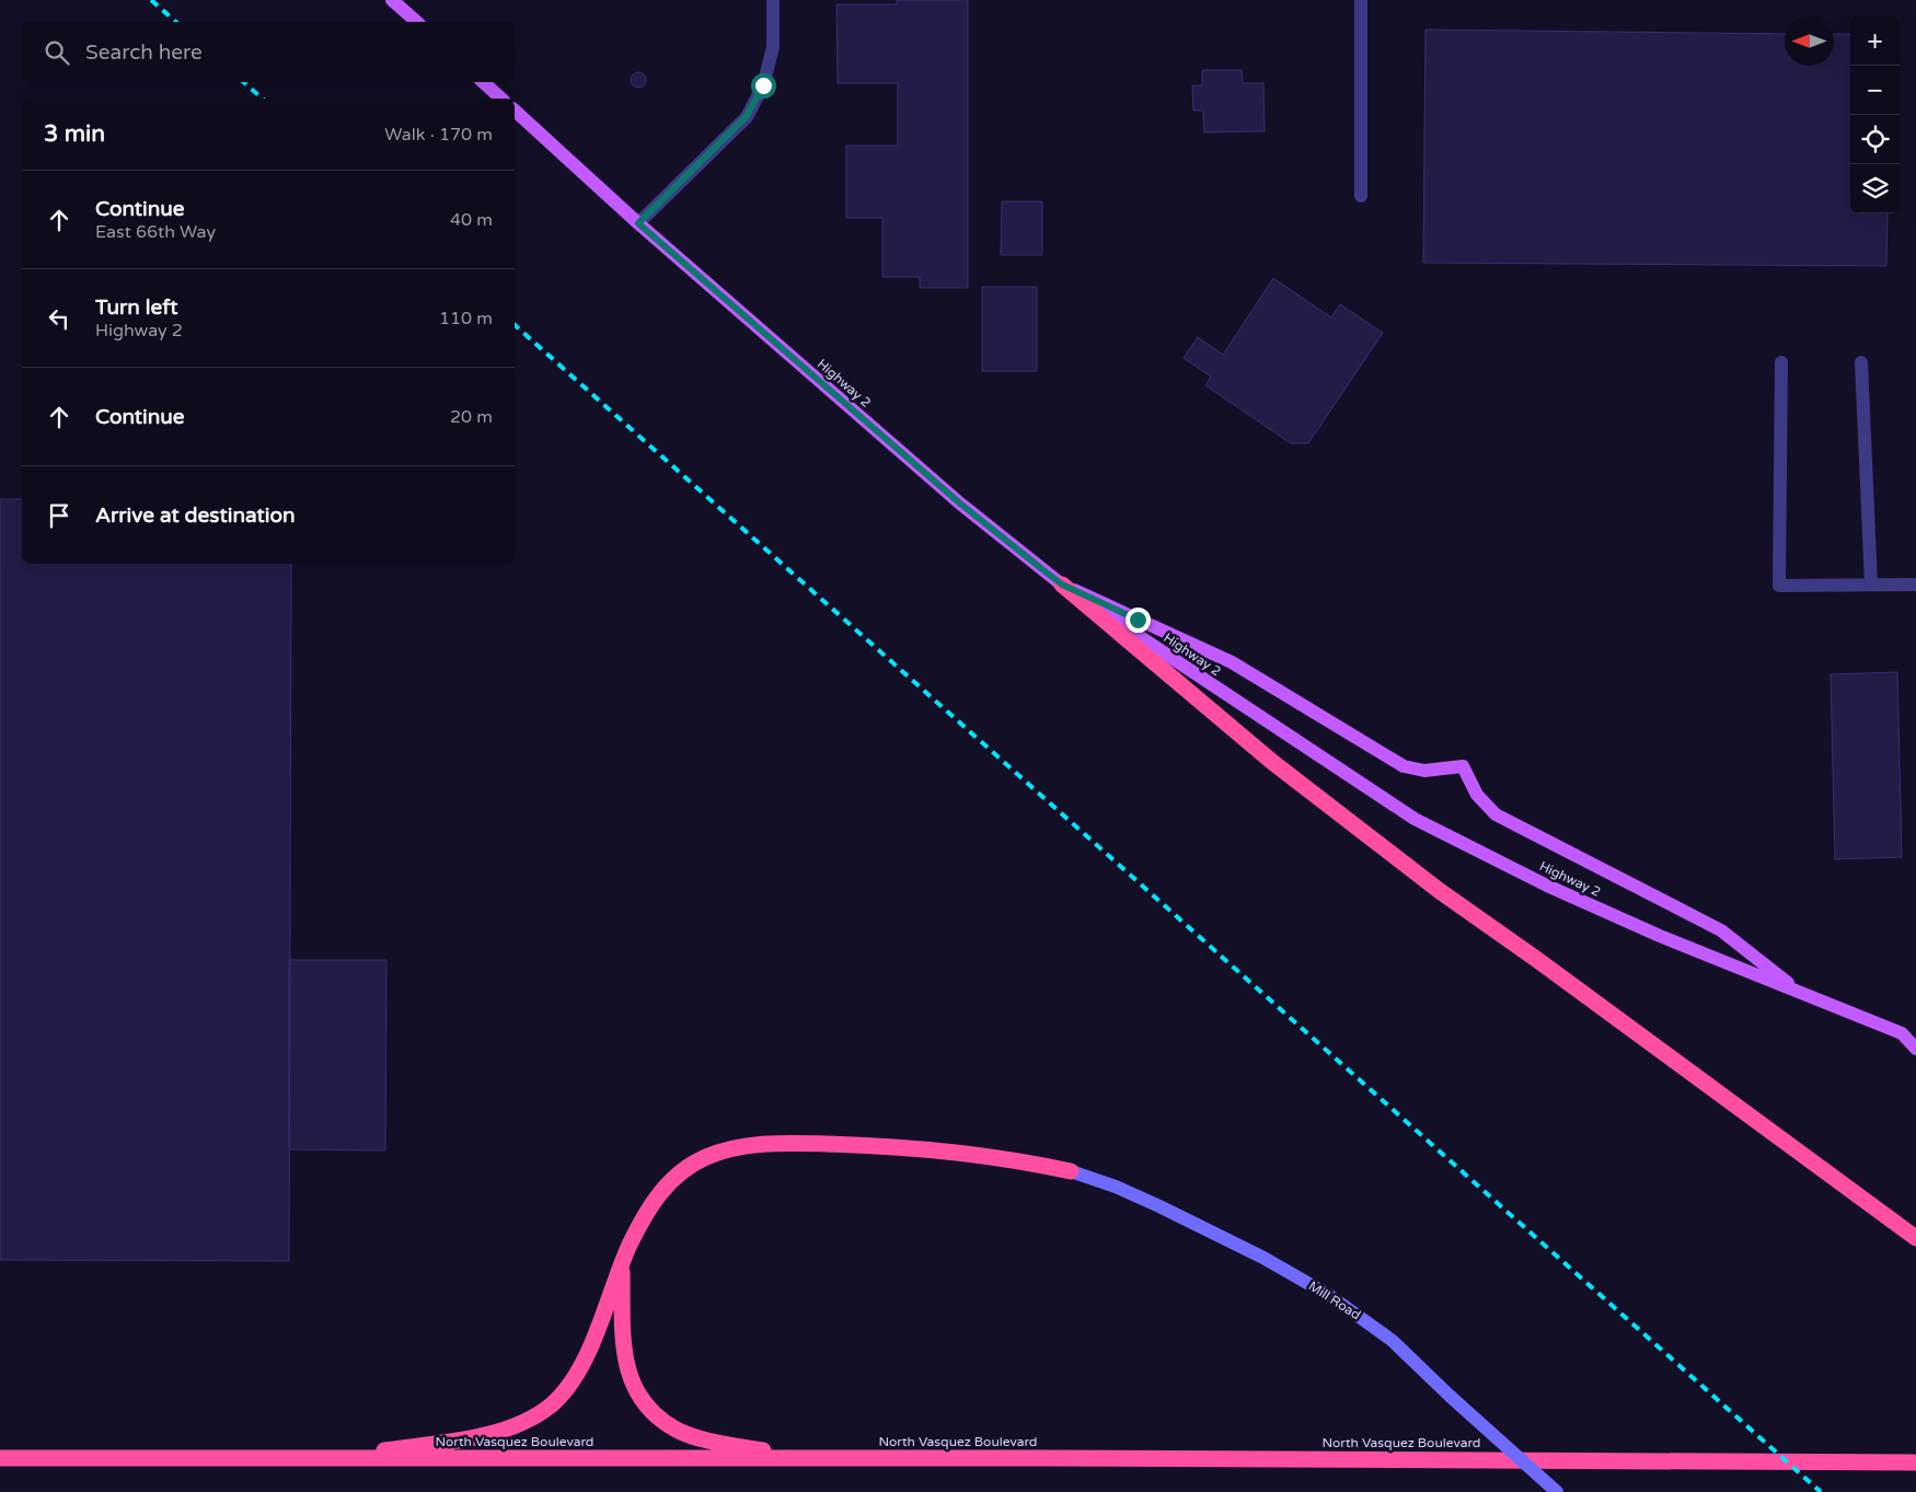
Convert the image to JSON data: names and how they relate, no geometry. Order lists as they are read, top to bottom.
{
  "streets": {
    "highway": ["North Vasquez Boulevard"],
    "main road": ["Highway 2"],
    "street": ["Mill Road"]
  },
  "north": "left",
  "page": {
    "map_buttons": ["+", "−"],
    "search": "Search here",
    "heading": ["3 min", "Walk · 170 m"],
    "list": [
      ["Continue", "East 66th Way", "40 m"],
      ["Turn left", "Highway 2", "110 m"],
      ["Continue", "20 m"],
      "Arrive at destination"
    ]
  }
}
